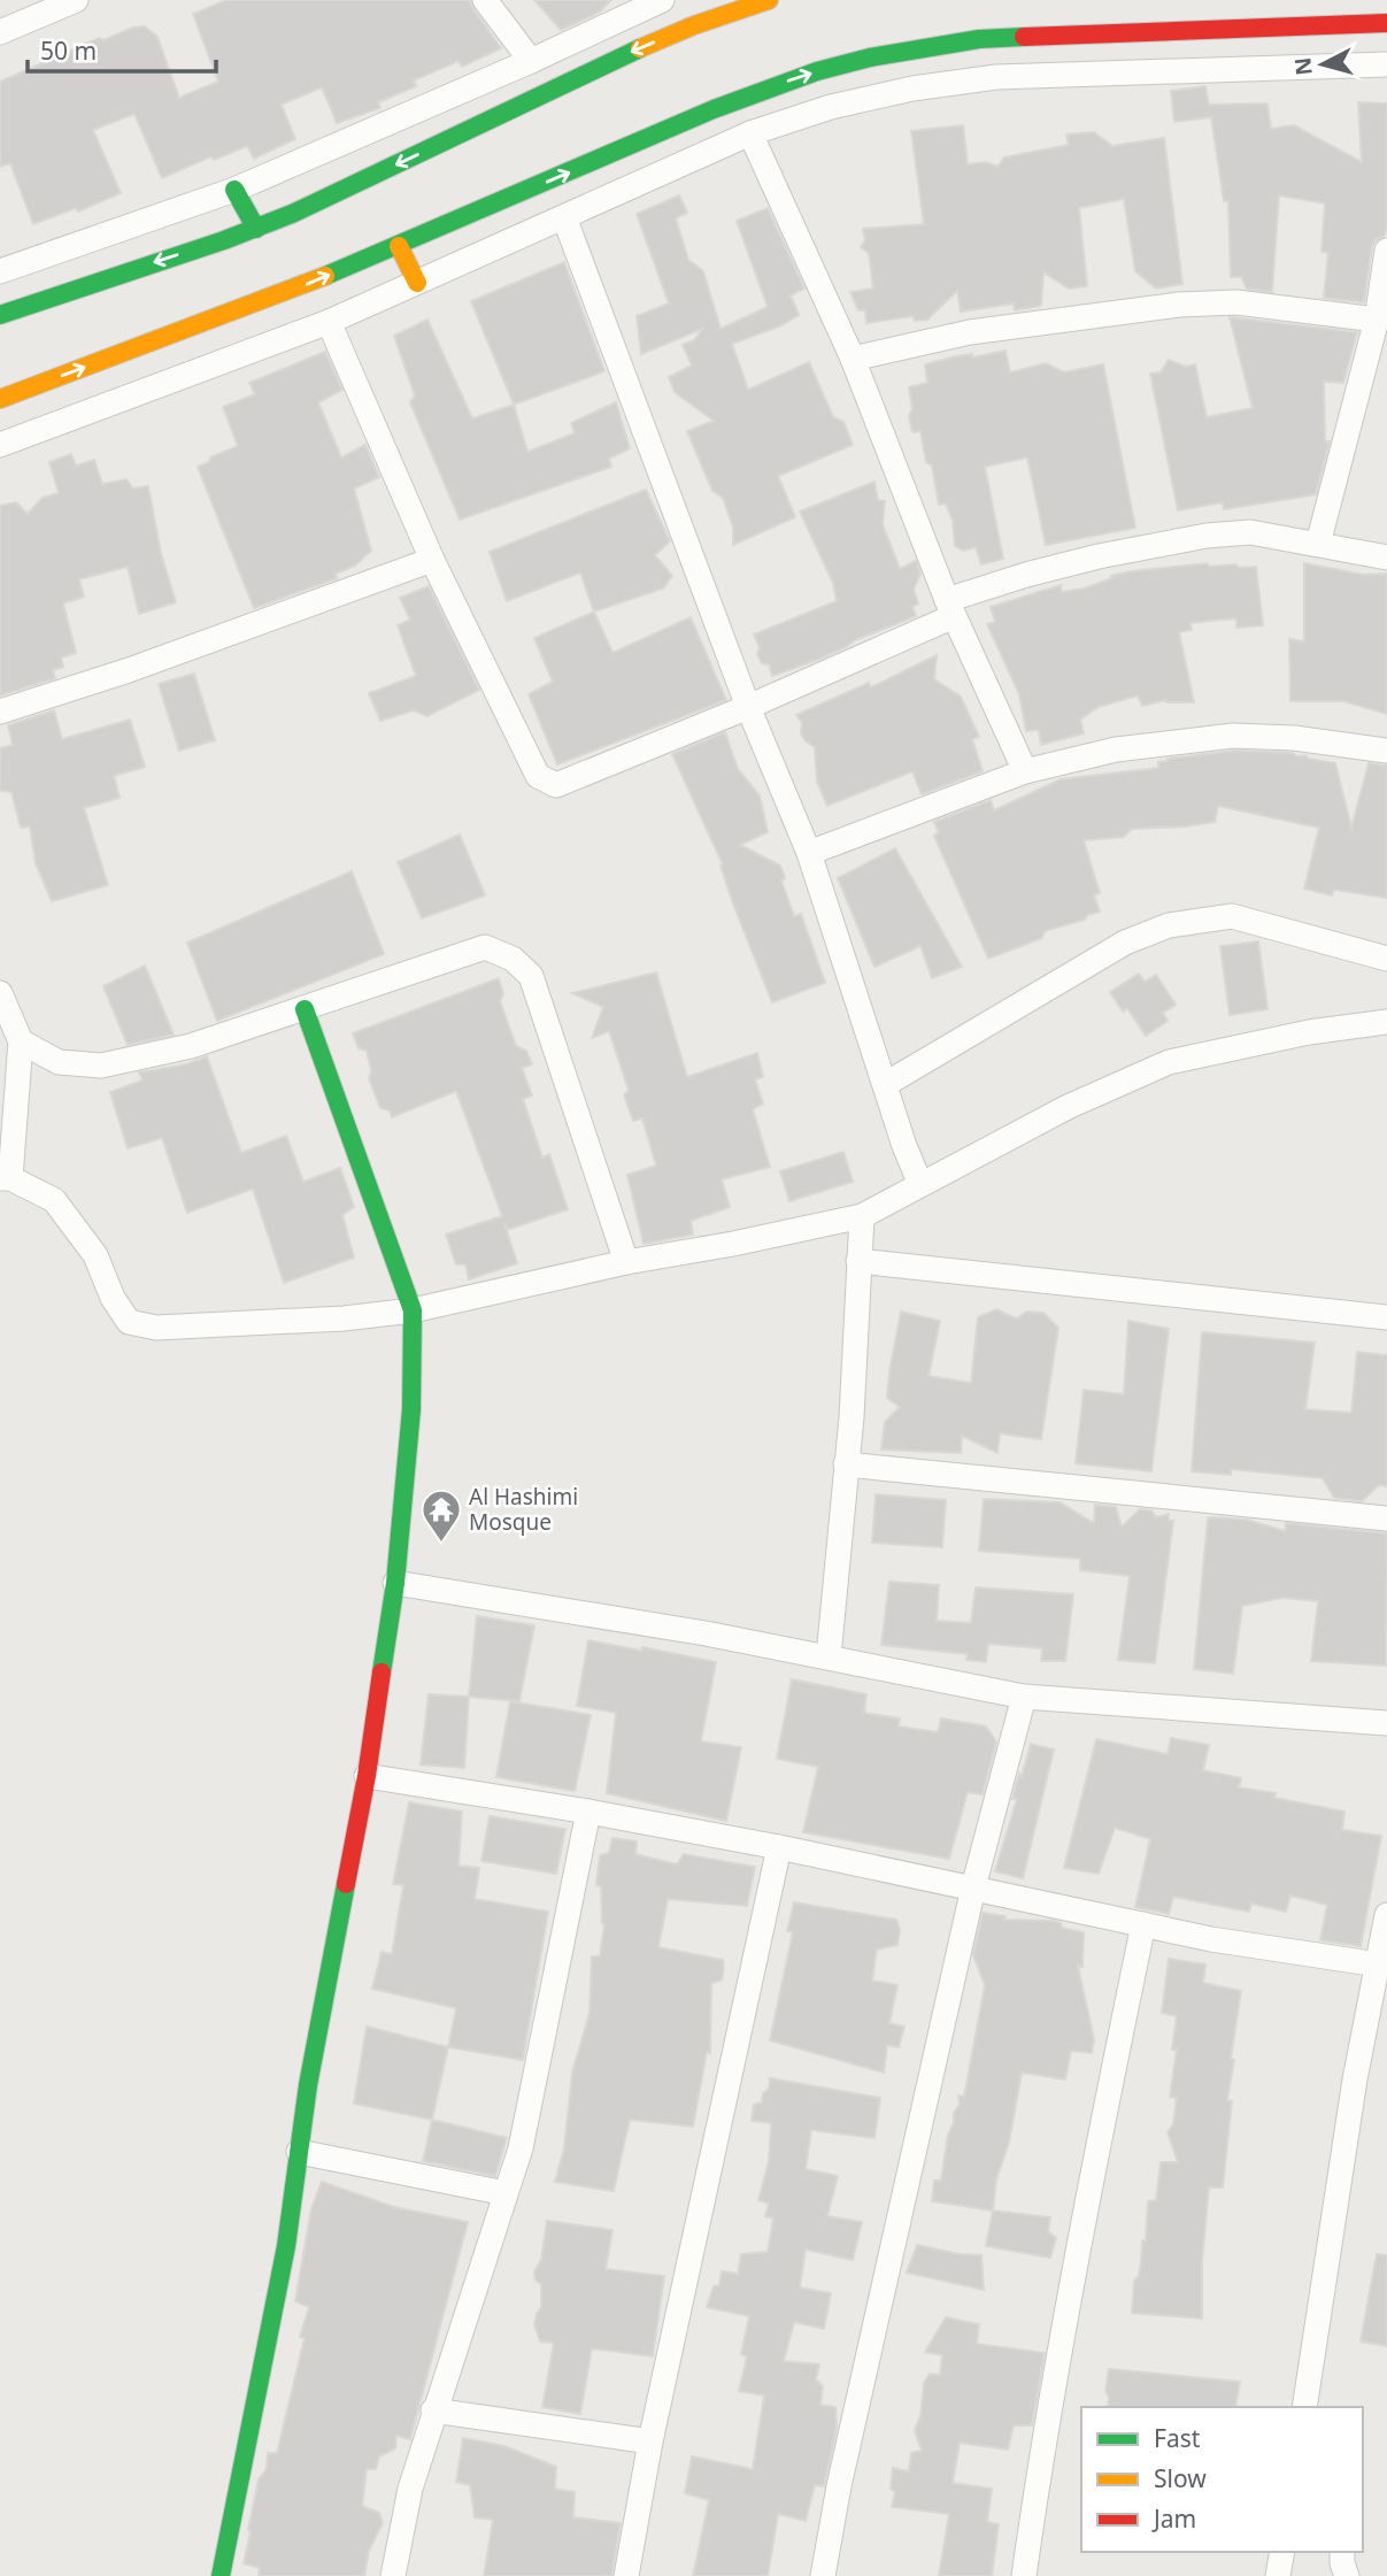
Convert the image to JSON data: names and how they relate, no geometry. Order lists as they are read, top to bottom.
{
  "places": {
    "temple": ["Al Hashimi Mosque"]
  },
  "legend": ["Fast", "Slow", "Jam"],
  "scale_bar": "50 m",
  "north": "left"
}
